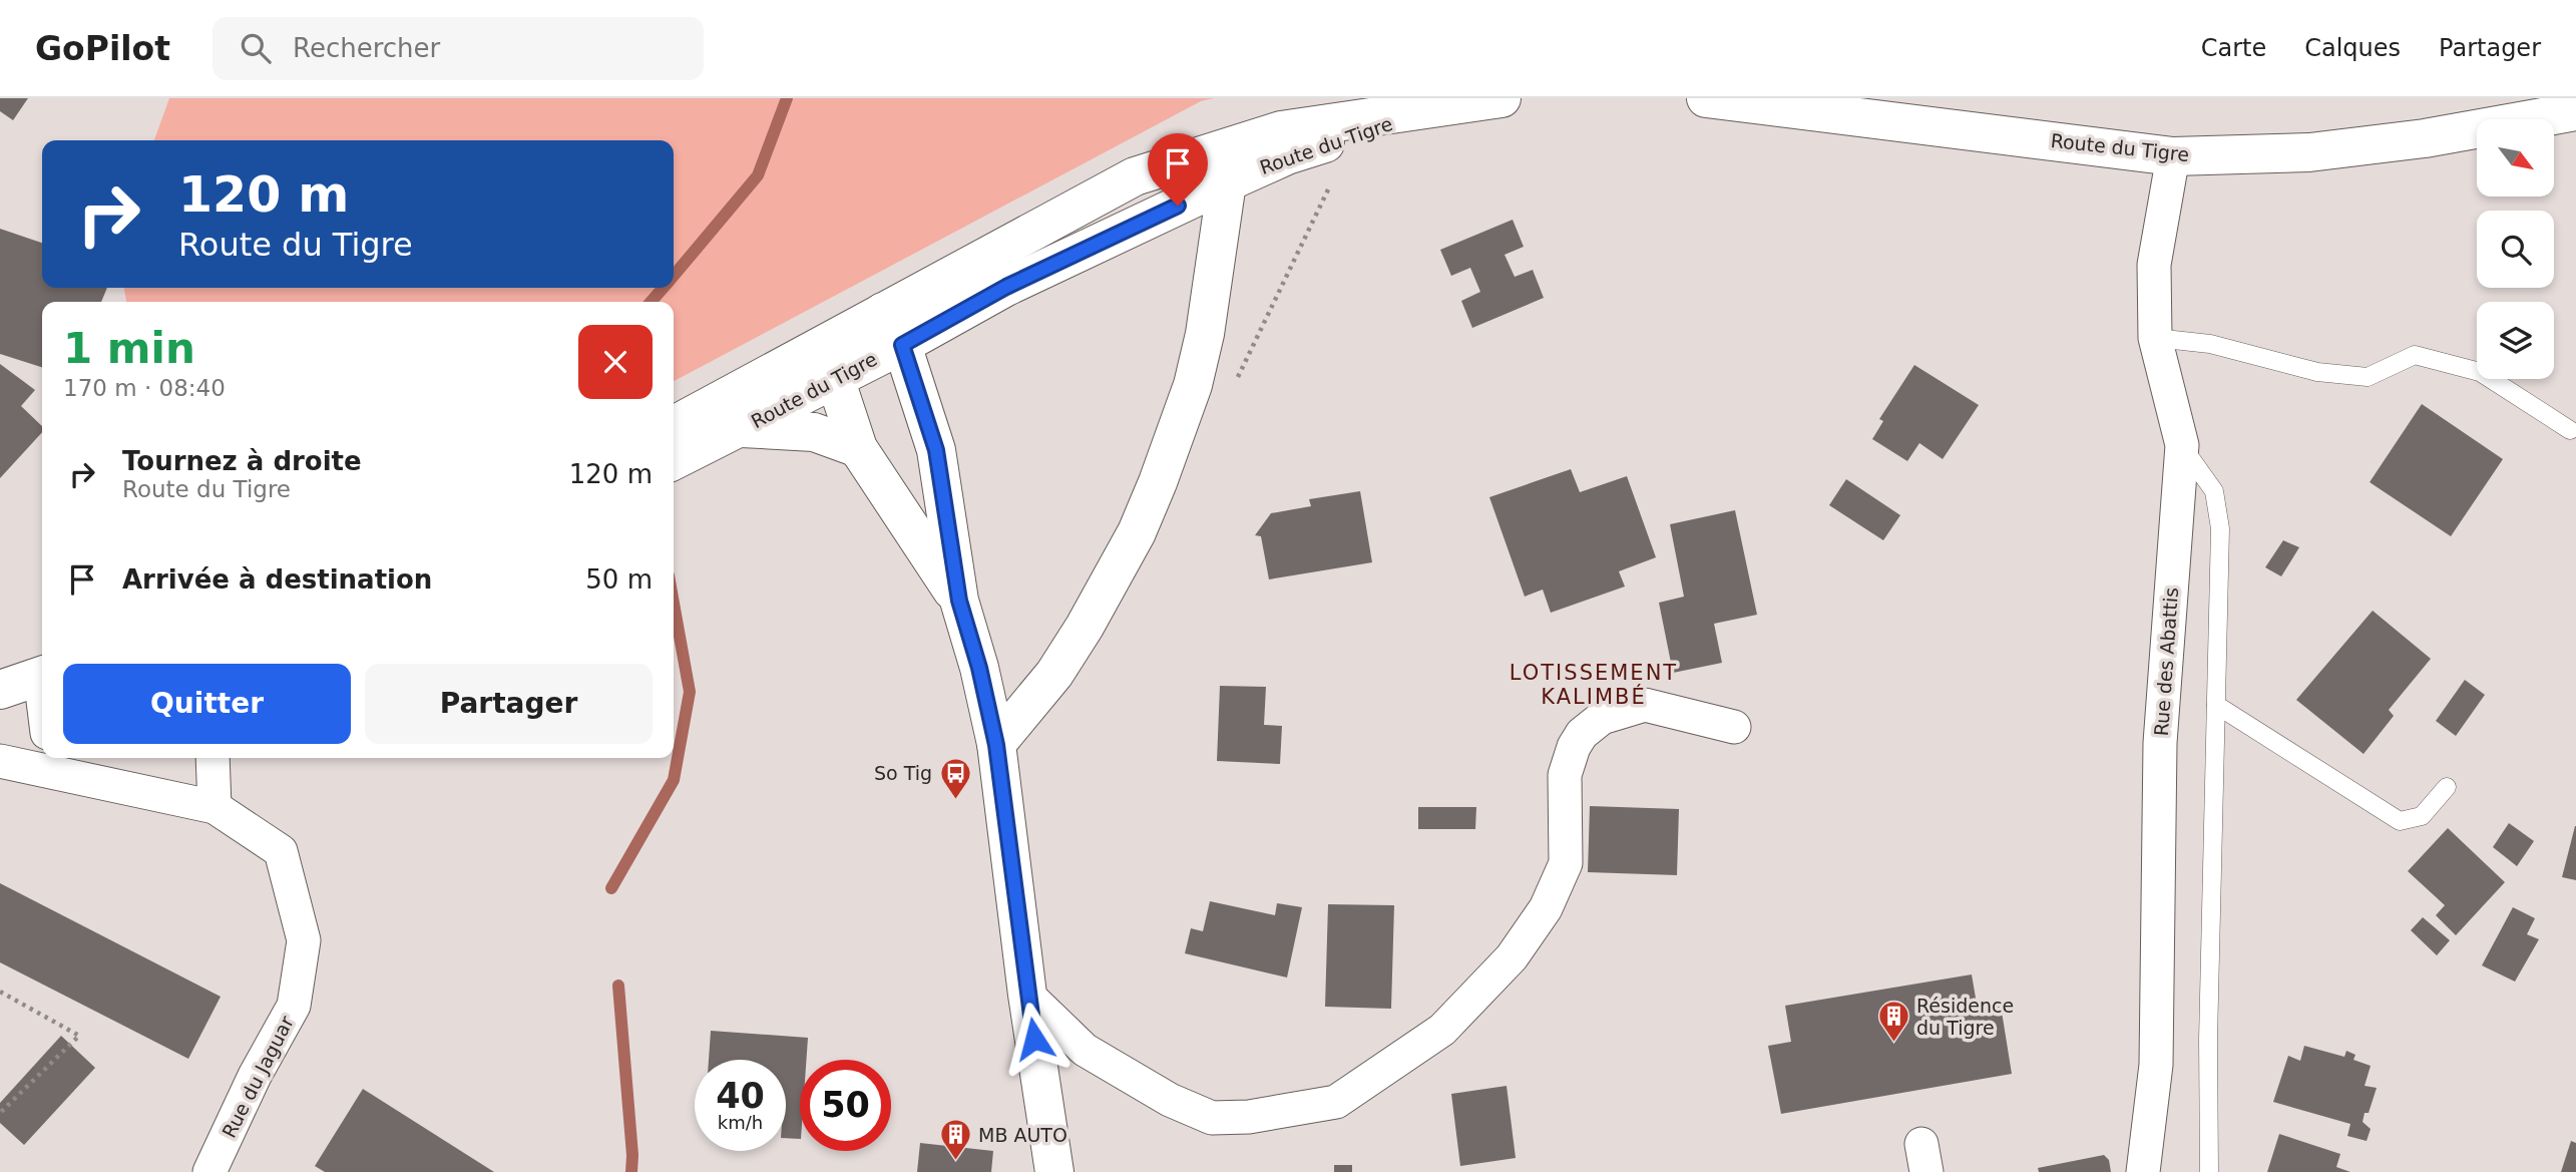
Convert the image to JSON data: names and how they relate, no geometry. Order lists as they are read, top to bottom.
{
  "streets": {
    "main road": ["Route du Tigre"],
    "street": ["Rue des Abattis", "Rue du Jaguar"]
  },
  "crossings": [
    ["Route du Tigre", "Rue des Abattis"]
  ],
  "districts": ["LOTISSEMENT KALIMBÉ"],
  "places": {
    "bus stop": ["So Tig"],
    "building": ["Résidence du Tigre", "MB AUTO"]
  },
  "north": "bottom right",
  "page": {
    "header": "GoPilot",
    "search": "Rechercher",
    "nav": ["Carte", "Calques", "Partager"],
    "turn": ["120 m", "Route du Tigre"],
    "heading": ["1 min", "170 m · 08:40"],
    "list": [
      {
        "name": "Tournez à droite",
        "note": "Route du Tigre",
        "value": "120 m"
      },
      {
        "name": "Arrivée à destination",
        "value": "50 m"
      }
    ],
    "buttons": ["Quitter", "Partager"],
    "speed": "40 km/h",
    "limit": "50"
  }
}
